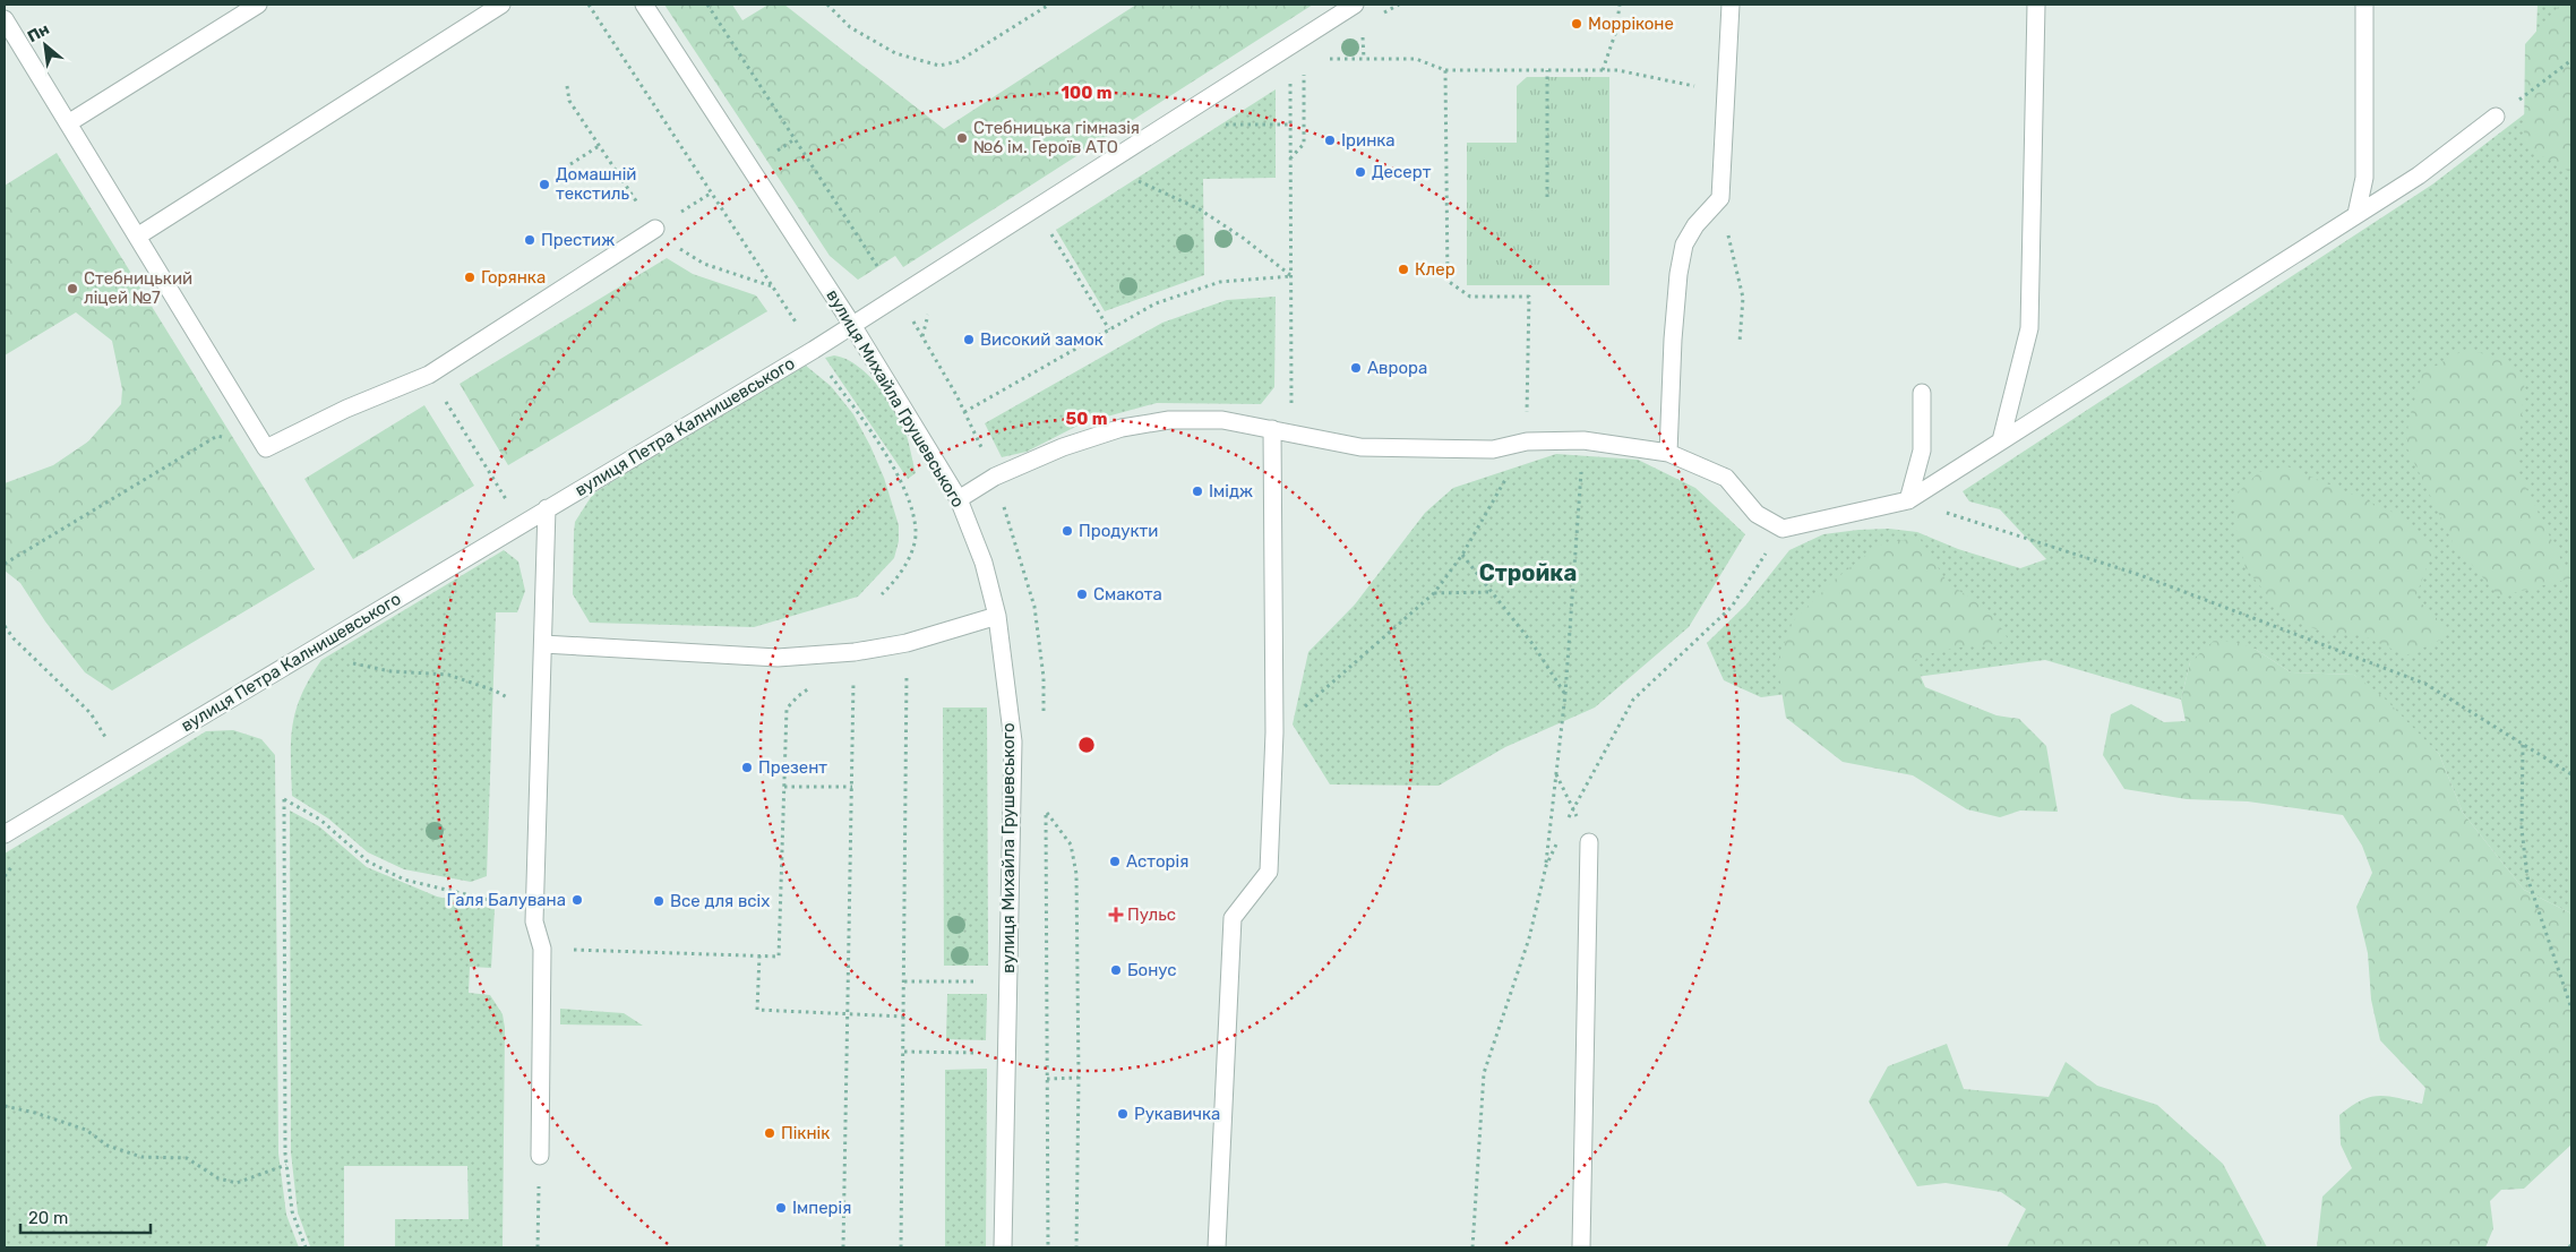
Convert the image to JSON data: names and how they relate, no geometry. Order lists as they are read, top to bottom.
{
  "streets": {
    "street": ["вулиця Михайла Грушевського", "вулиця Петра Калнишевського"]
  },
  "crossings": [
    ["вулиця Михайла Грушевського", "вулиця Петра Калнишевського"]
  ],
  "districts": ["Стройка"],
  "places": {
    "other": [
      "Морріконе",
      "Стебницька гімназія №6 ім. Героїв АТО",
      "Іринка",
      "Десерт",
      "Домашній текстиль",
      "Престиж",
      "Клер",
      "Горянка",
      "Стебницький ліцей №7",
      "Високий замок",
      "Аврора",
      "Імідж",
      "Продукти",
      "Смакота",
      "Презент",
      "Асторія",
      "Галя Балувана",
      "Все для всіх",
      "Бонус",
      "Рукавичка",
      "Пікнік",
      "Імперія"
    ],
    "health": ["Пульс"]
  },
  "scale_bar": "20 m",
  "north": "top left",
  "rings": ["100 m", "50 m"]
}
